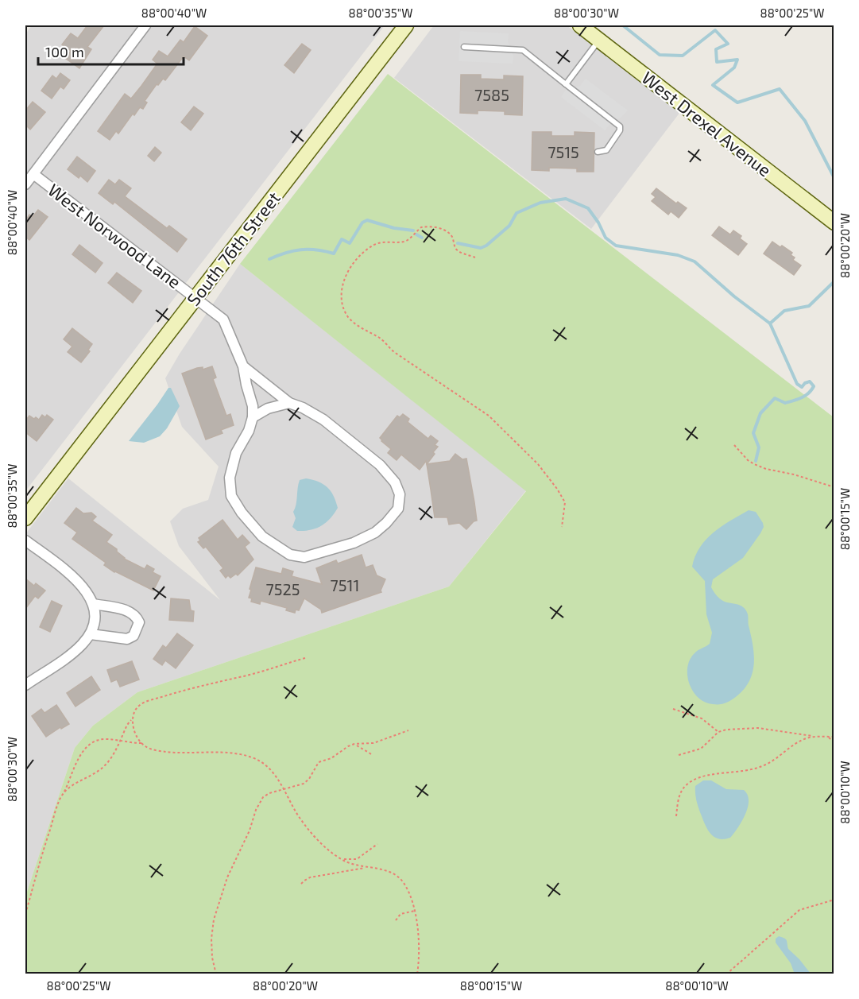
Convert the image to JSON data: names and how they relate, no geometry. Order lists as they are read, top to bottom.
{
  "streets": {
    "main road": ["West Drexel Avenue", "South 76th Street"],
    "street": ["West Norwood Lane"]
  },
  "crossings": [
    ["West Norwood Lane", "South 76th Street"]
  ],
  "house_numbers": [
    "7585",
    "7515",
    "7511",
    "7525"
  ],
  "scale_bar": "100 m",
  "coordinates": [
    "88°00'40\"W",
    "88°00'35\"W",
    "88°00'30\"W",
    "88°00'25\"W",
    "88°00'20\"W",
    "88°00'15\"W",
    "88°00'10\"W"
  ]
}
